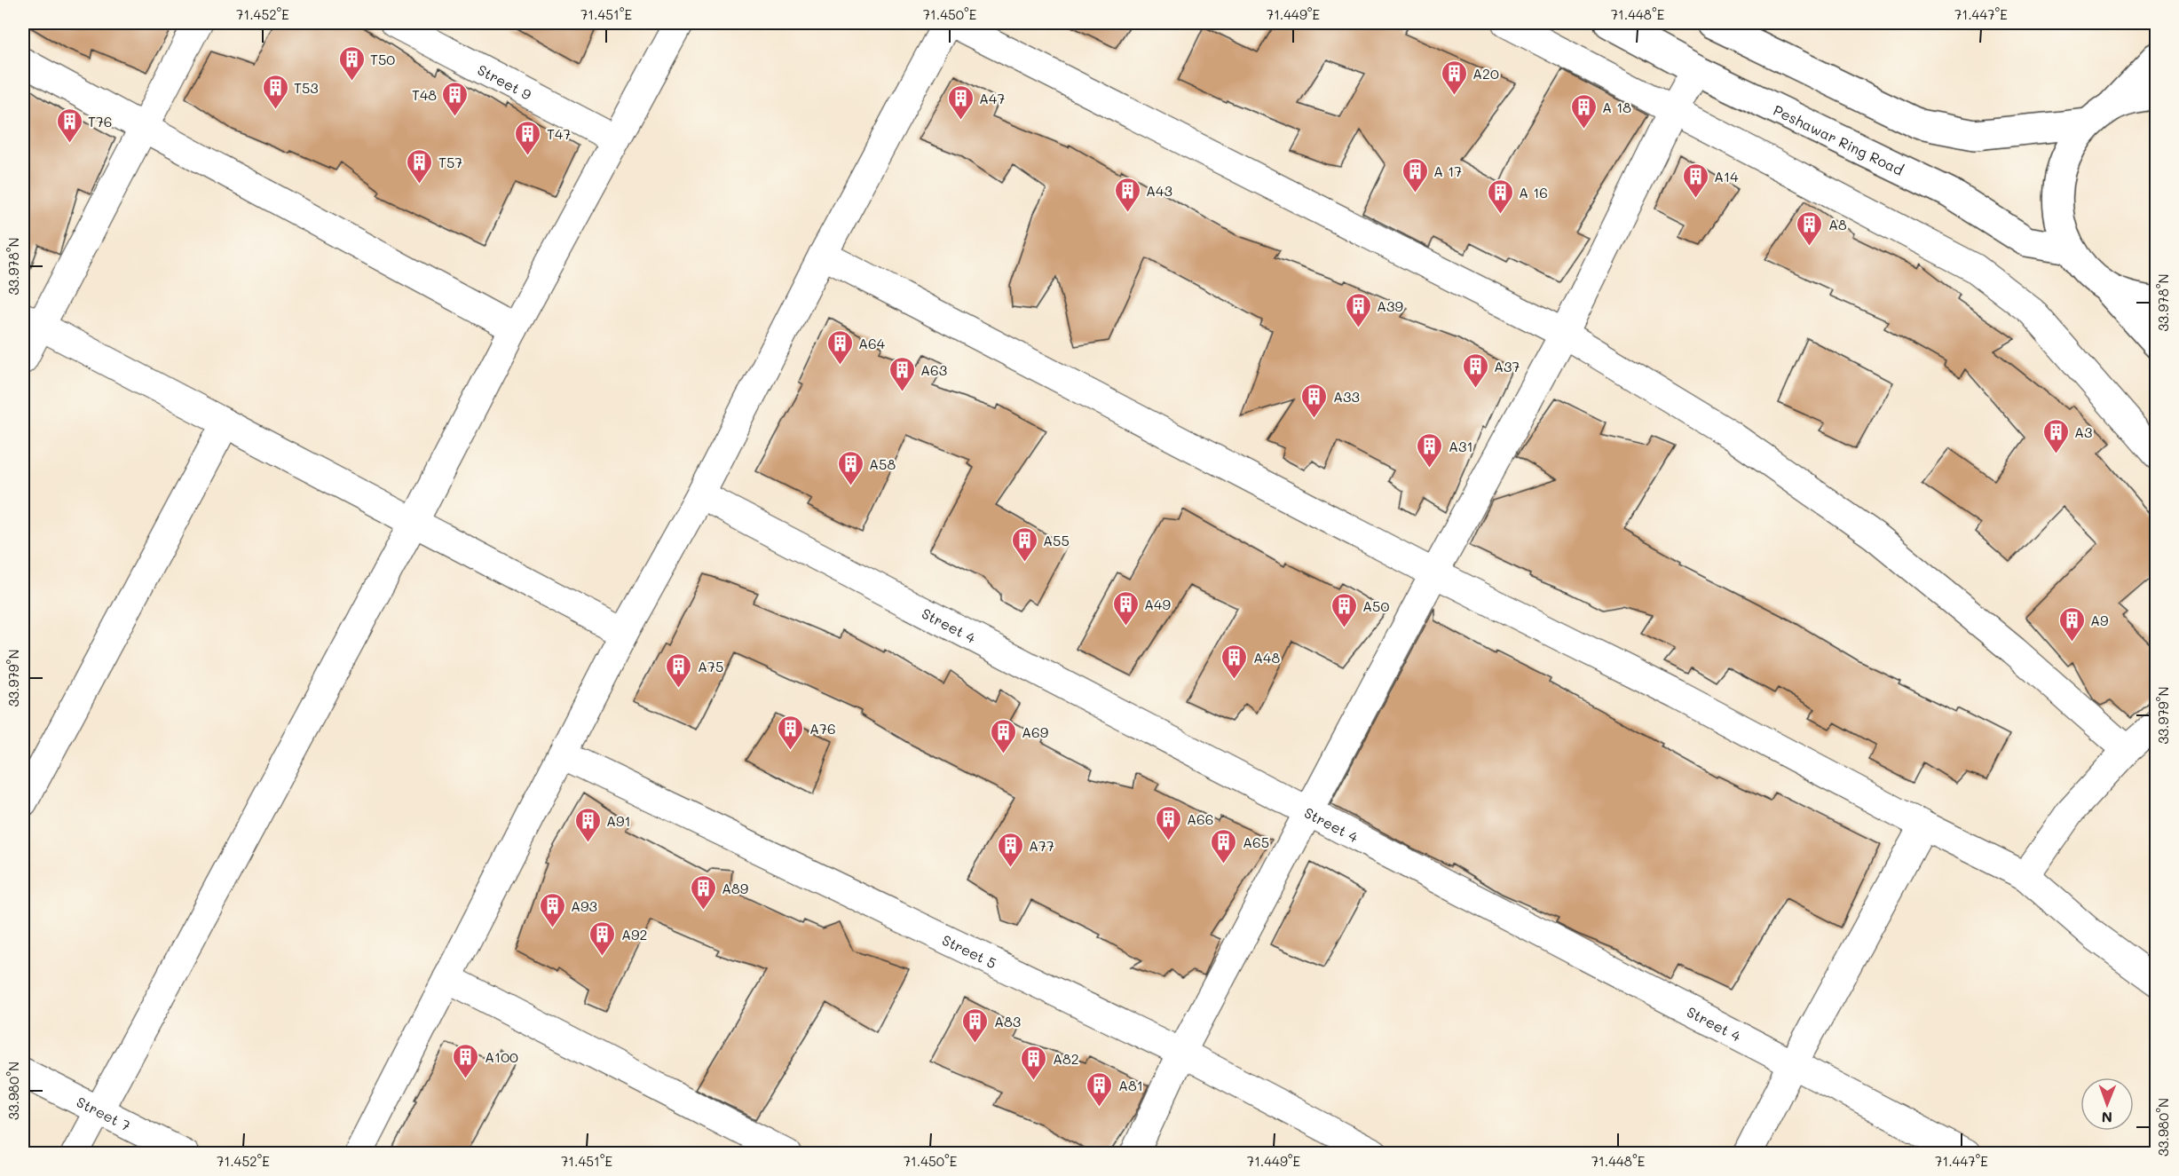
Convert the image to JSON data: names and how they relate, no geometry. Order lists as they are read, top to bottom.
{
  "streets": {
    "main road": ["Peshawar Ring Road"],
    "street": [
      "Street 9",
      "Street 4",
      "Street 5",
      "Street 7"
    ]
  },
  "places": {
    "building": [
      "T50",
      "A20",
      "T53",
      "T48",
      "A47",
      "A 18",
      "T76",
      "T47",
      "T57",
      "A 17",
      "A14",
      "A43",
      "A 16",
      "A8",
      "A39",
      "A64",
      "A37",
      "A63",
      "A33",
      "A3",
      "A31",
      "A58",
      "A55",
      "A49",
      "A50",
      "A9",
      "A48",
      "A75",
      "A76",
      "A69",
      "A66",
      "A91",
      "A65",
      "A77",
      "A89",
      "A93",
      "A92",
      "A83",
      "A100",
      "A82",
      "A81"
    ]
  },
  "north": "bottom",
  "coordinates": [
    "71.452°E",
    "71.451°E",
    "71.450°E",
    "71.449°E",
    "71.448°E",
    "71.447°E",
    "33.978°N",
    "33.979°N",
    "33.980°N"
  ]
}
